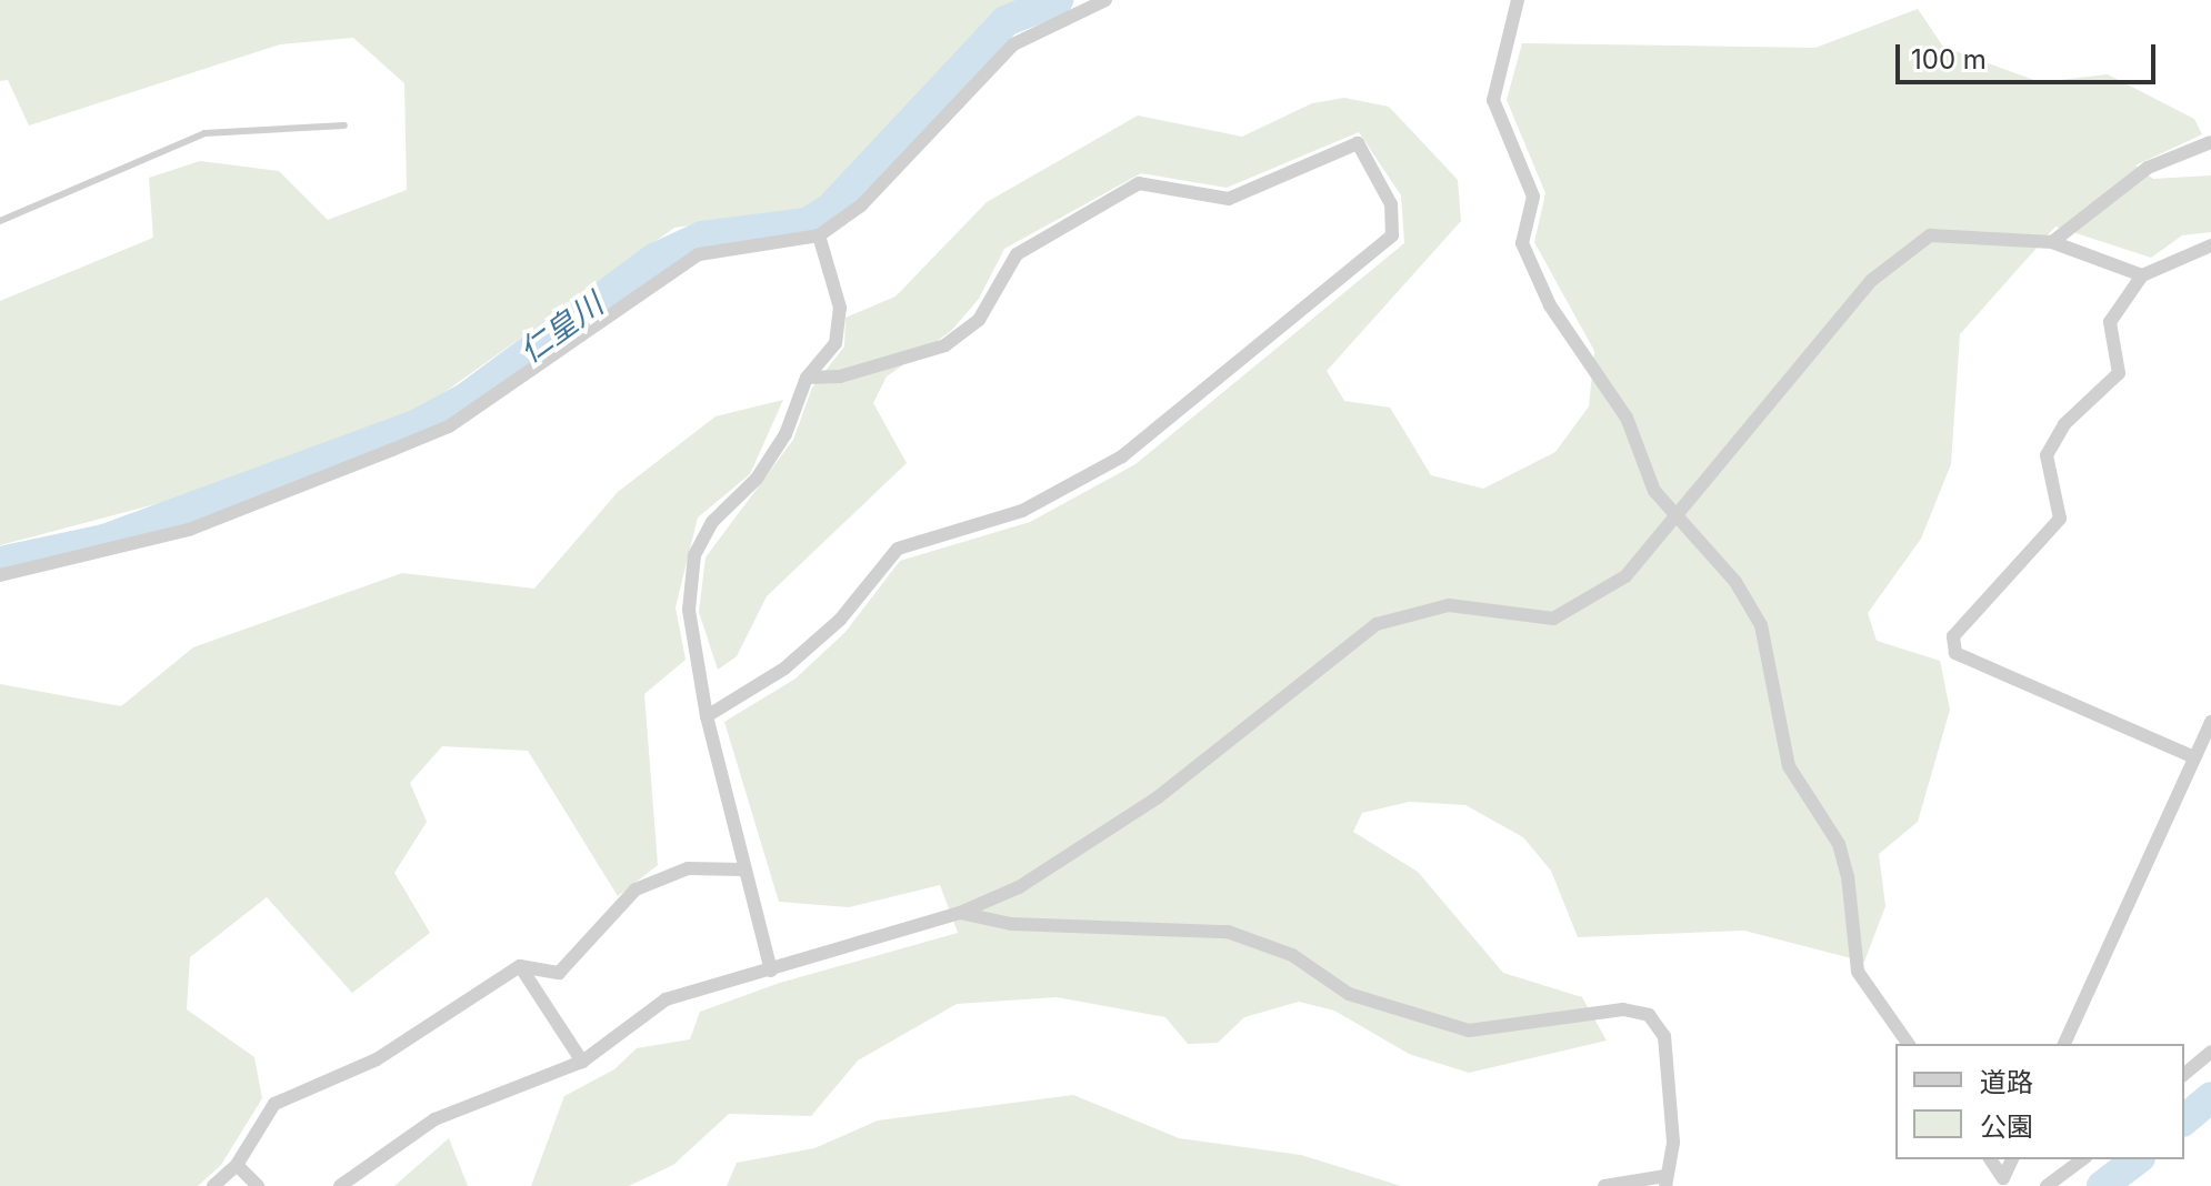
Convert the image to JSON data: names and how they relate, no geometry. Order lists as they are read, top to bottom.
{
  "water": ["仁皇川"],
  "legend": ["道路", "公園"],
  "scale_bar": "100 m"
}
